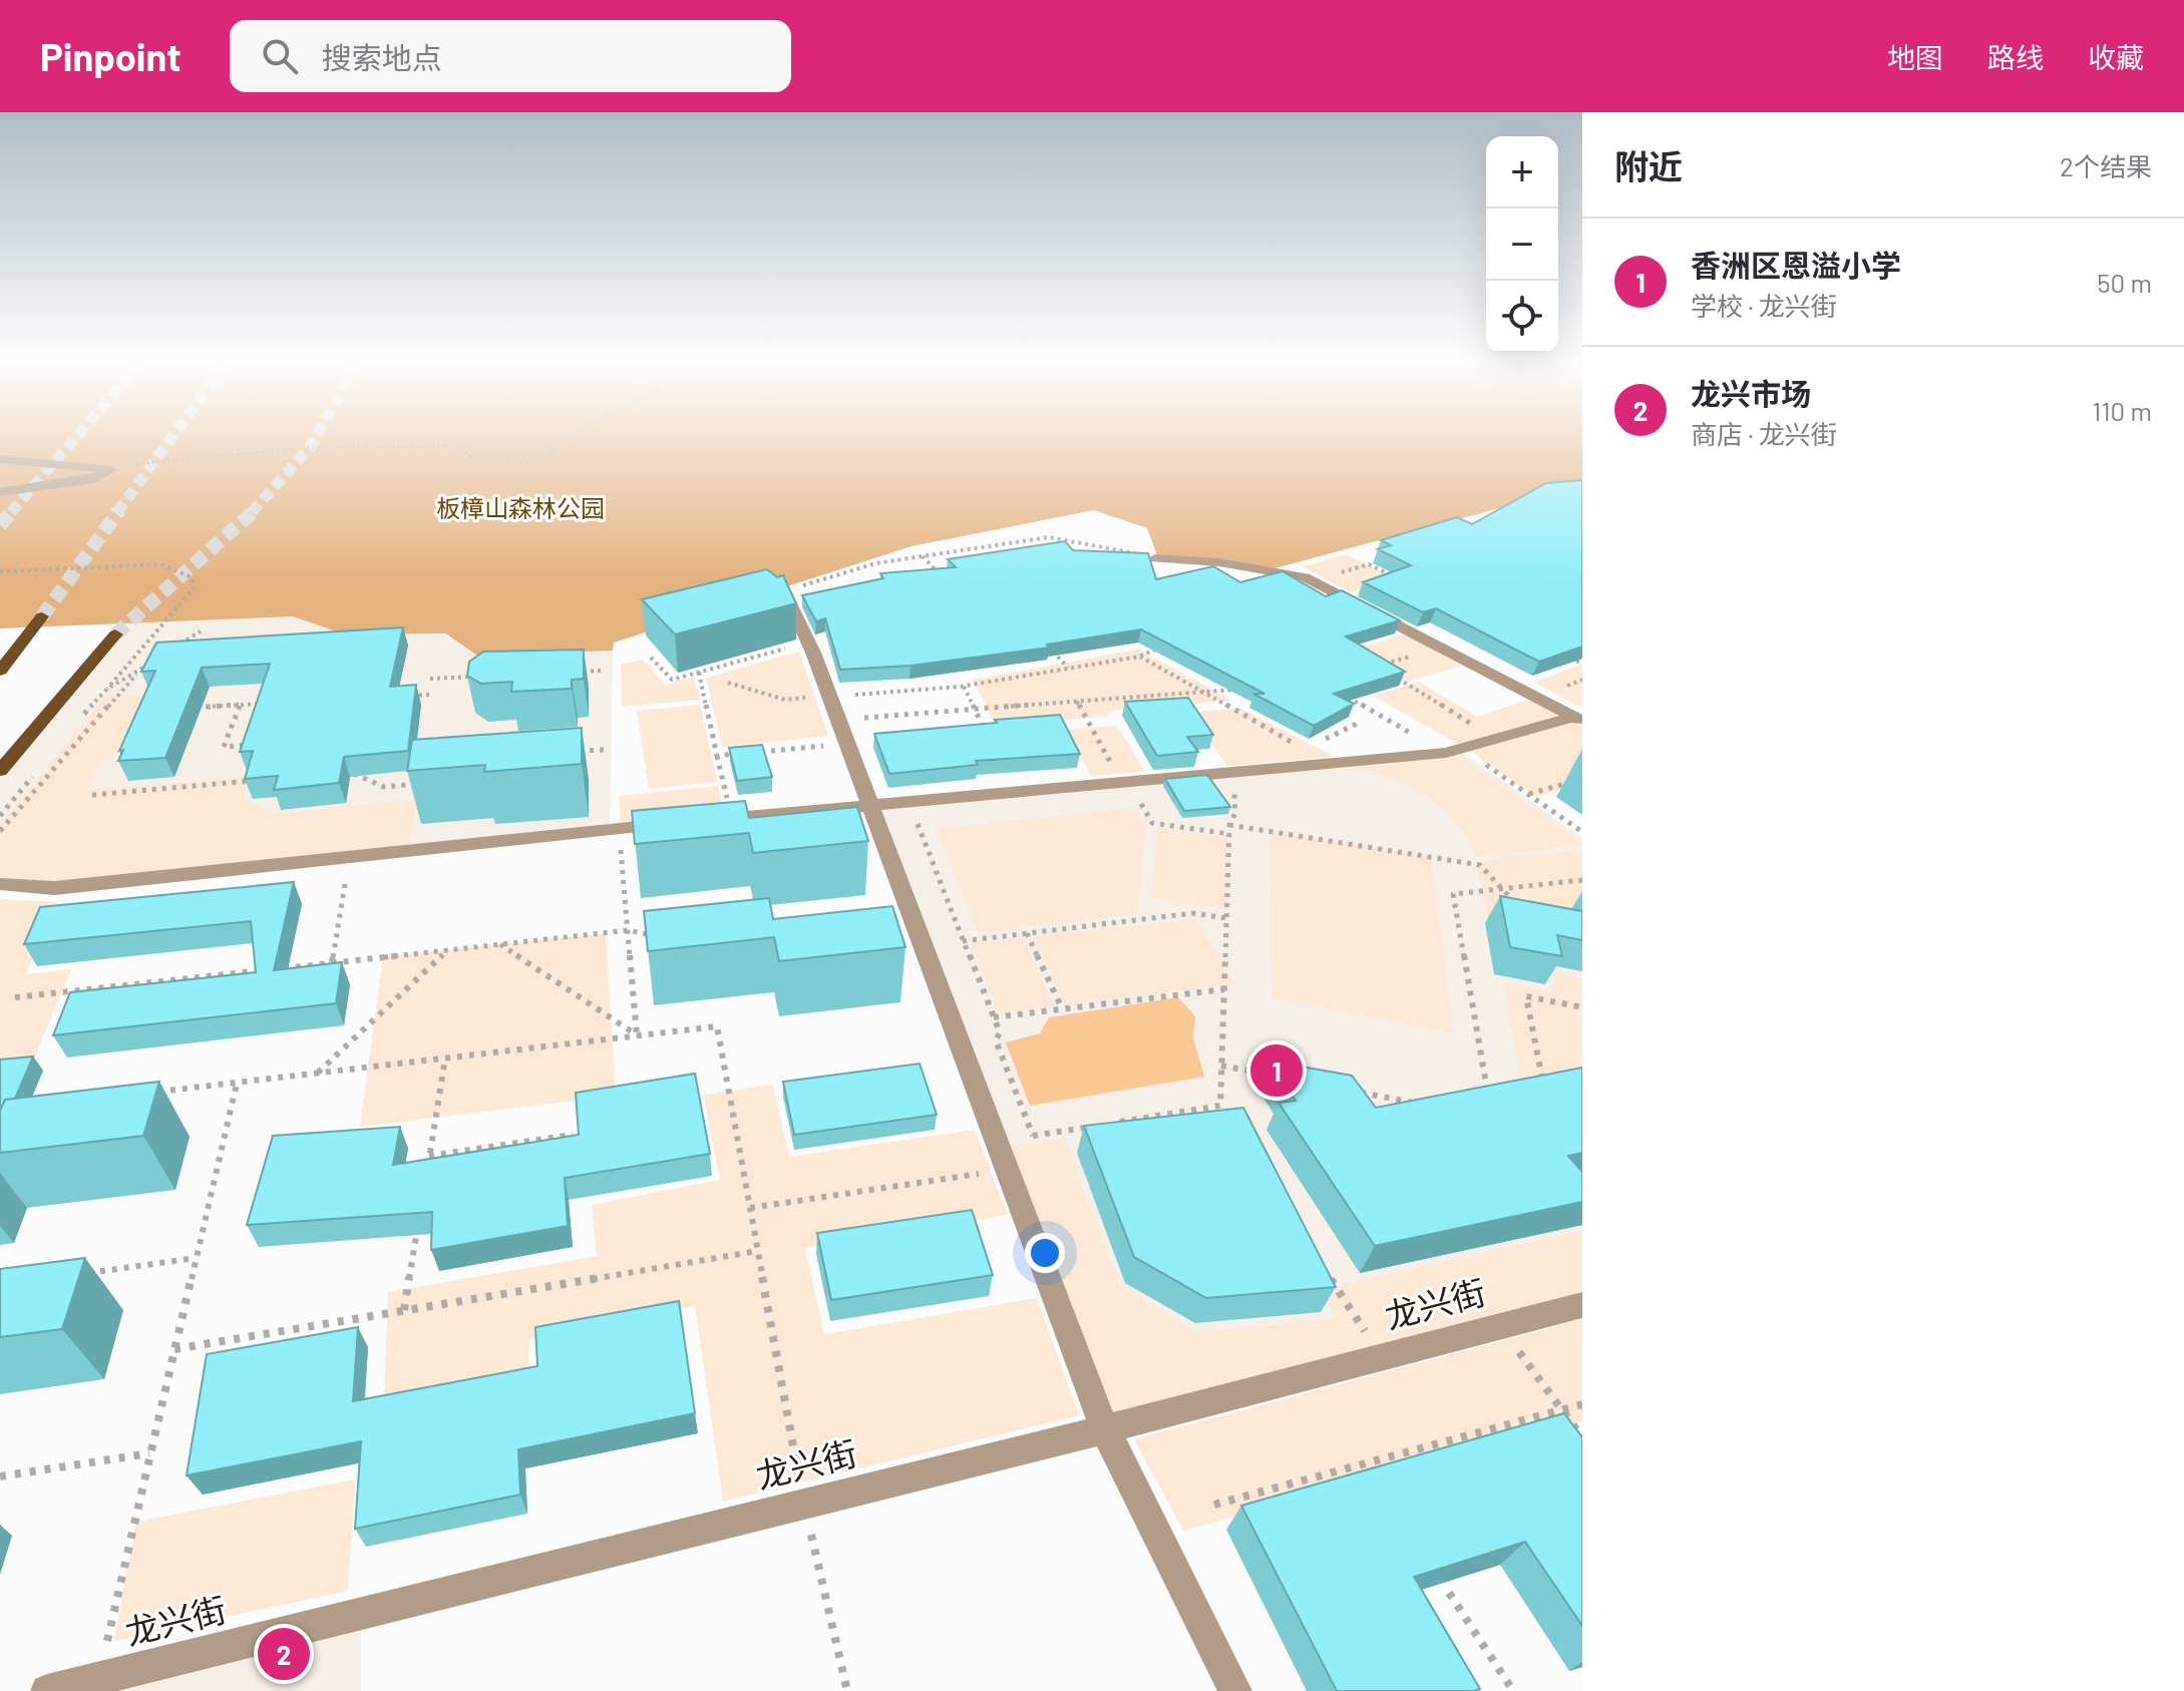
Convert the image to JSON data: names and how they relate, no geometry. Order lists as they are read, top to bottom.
{
  "streets": {
    "street": ["龙兴街"]
  },
  "parks": ["板樟山森林公园"],
  "page": {
    "header": "Pinpoint",
    "search": "搜索地点",
    "nav": ["地图", "路线", "收藏"],
    "heading": ["附近", "2个结果"],
    "map_buttons": ["+", "−"],
    "list": [
      {
        "mark": "1",
        "name": "香洲区恩溢小学",
        "note": "学校 · 龙兴街",
        "value": "50 m"
      },
      {
        "mark": "2",
        "name": "龙兴市场",
        "note": "商店 · 龙兴街",
        "value": "110 m"
      }
    ],
    "pins": ["1", "2"]
  }
}
